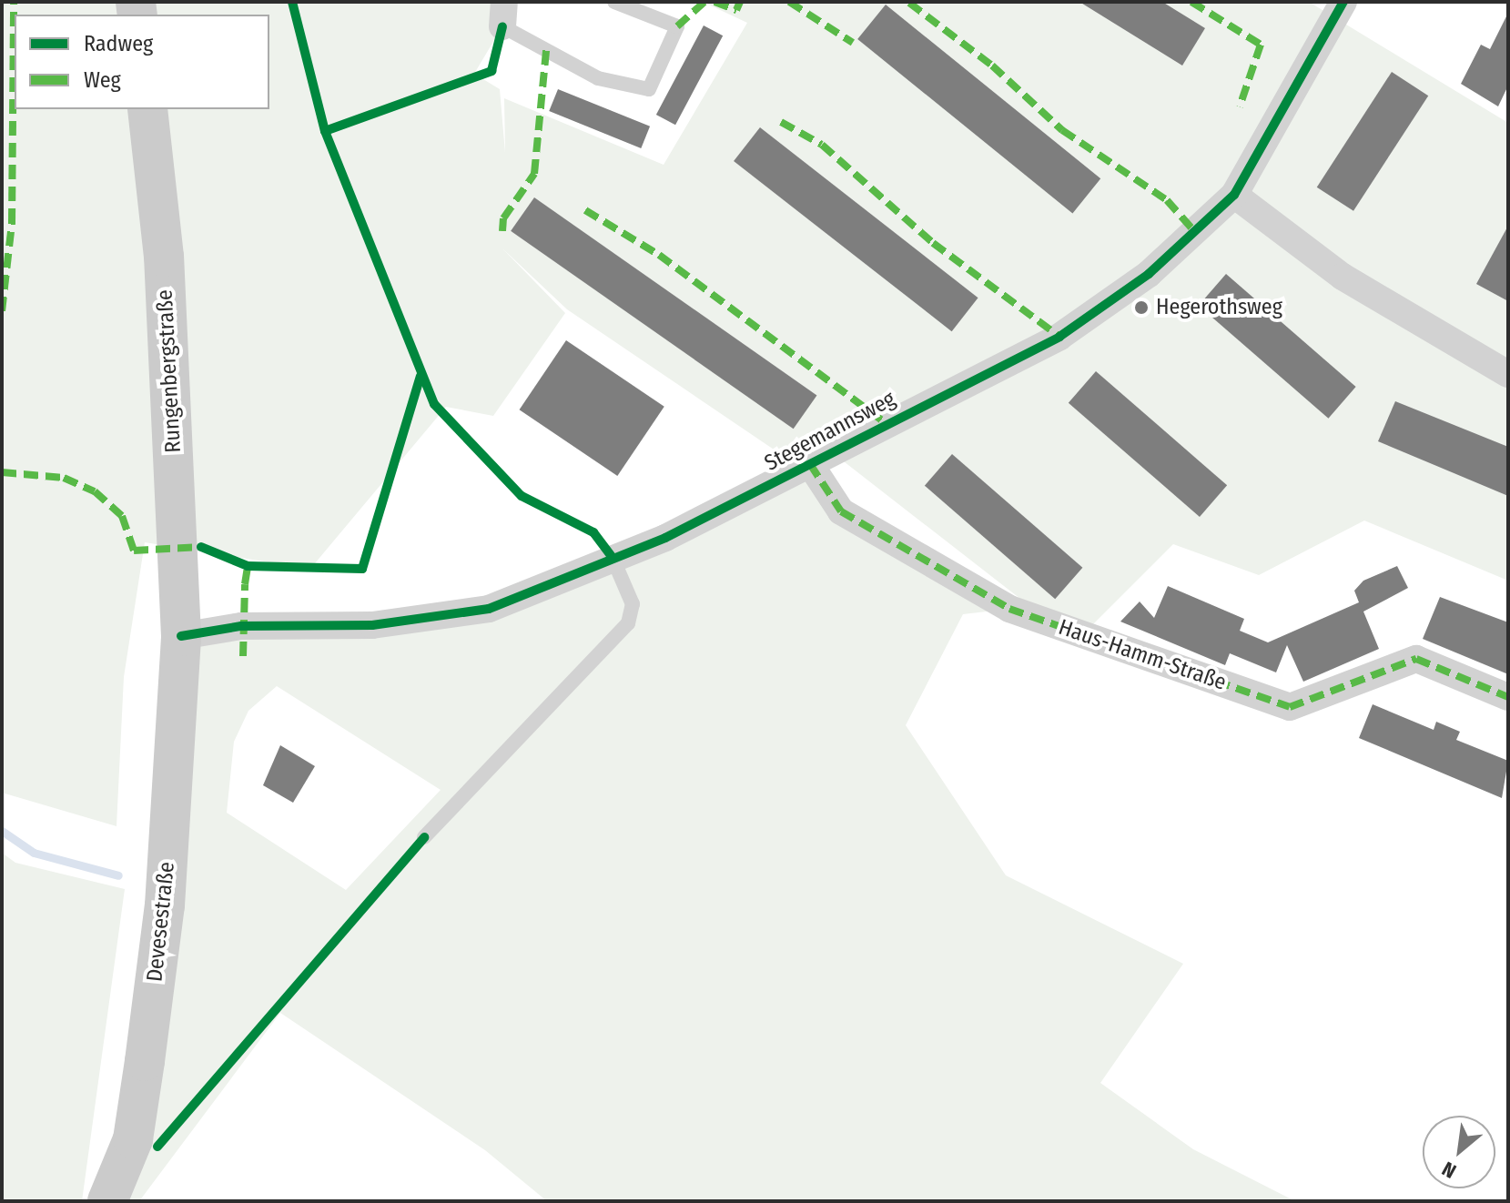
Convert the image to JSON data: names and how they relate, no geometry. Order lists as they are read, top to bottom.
{
  "streets": {
    "street": [
      "Rungenbergstraße",
      "Stegemannsweg",
      "Haus-Hamm-Straße",
      "Devesestraße"
    ]
  },
  "crossings": [
    ["Rungenbergstraße", "Stegemannsweg"],
    ["Rungenbergstraße", "Devesestraße"],
    ["Stegemannsweg", "Haus-Hamm-Straße"],
    ["Stegemannsweg", "Devesestraße"]
  ],
  "places": ["Hegerothsweg"],
  "legend": ["Radweg", "Weg"],
  "north": "bottom left"
}
